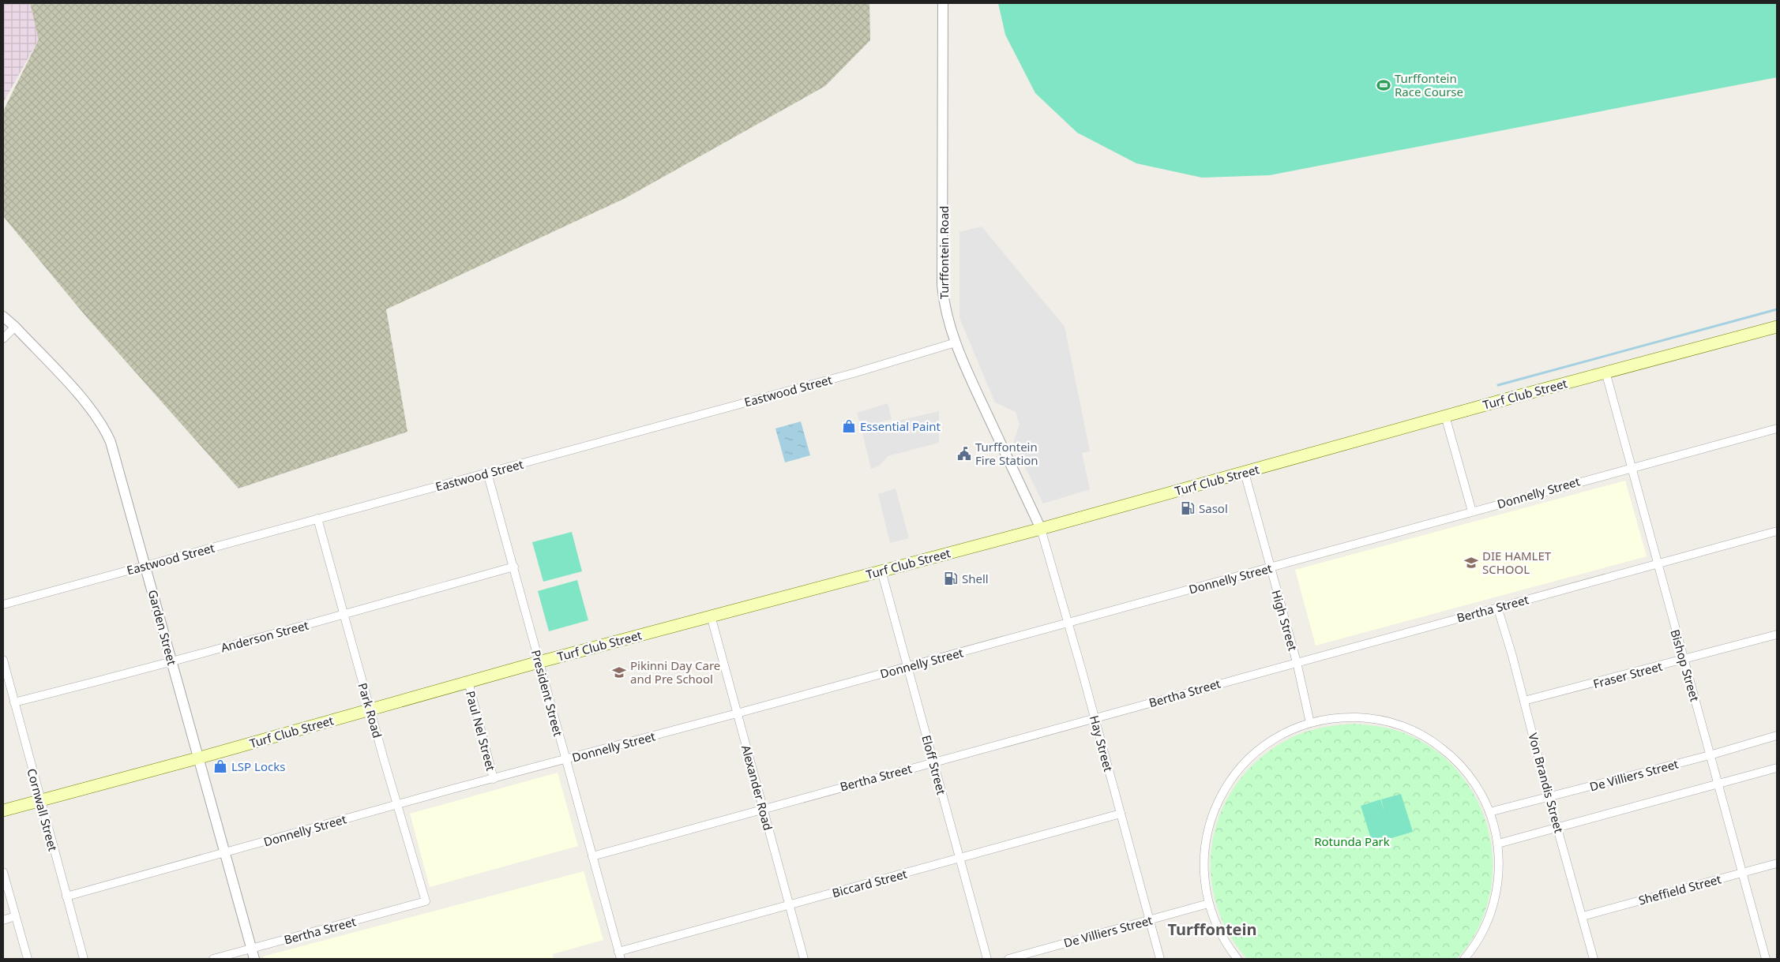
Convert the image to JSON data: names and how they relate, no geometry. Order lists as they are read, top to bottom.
{
  "streets": {
    "main road": ["Turf Club Street"],
    "street": [
      "Turffontein Road",
      "Eastwood Street",
      "Donnelly Street",
      "Bertha Street",
      "High Street",
      "Garden Street",
      "Anderson Street",
      "Bishop Street",
      "Fraser Street",
      "President Street",
      "Park Road",
      "Paul Nel Street",
      "Hay Street",
      "Eloff Street",
      "De Villiers Street",
      "Von Brandis Street",
      "Alexander Road",
      "Cornwall Street",
      "Biccard Street",
      "Sheffield Street"
    ]
  },
  "crossings": [
    ["Turffontein Road", "Eastwood Street"],
    ["Turffontein Road", "Turf Club Street"],
    ["Turffontein Road", "Hay Street"],
    ["Eastwood Street", "Garden Street"],
    ["Eastwood Street", "President Street"],
    ["Eastwood Street", "Park Road"],
    ["Turf Club Street", "High Street"],
    ["Turf Club Street", "Garden Street"],
    ["Turf Club Street", "Bishop Street"],
    ["Turf Club Street", "President Street"],
    ["Turf Club Street", "Park Road"],
    ["Turf Club Street", "Paul Nel Street"],
    ["Turf Club Street", "Hay Street"],
    ["Turf Club Street", "Eloff Street"],
    ["Turf Club Street", "Alexander Road"],
    ["Turf Club Street", "Cornwall Street"],
    ["Donnelly Street", "High Street"],
    ["Donnelly Street", "Garden Street"],
    ["Donnelly Street", "Bishop Street"],
    ["Donnelly Street", "President Street"],
    ["Donnelly Street", "Park Road"],
    ["Donnelly Street", "Paul Nel Street"],
    ["Donnelly Street", "Hay Street"],
    ["Donnelly Street", "Eloff Street"],
    ["Donnelly Street", "Alexander Road"],
    ["Donnelly Street", "Cornwall Street"],
    ["Bertha Street", "High Street"],
    ["Bertha Street", "Garden Street"],
    ["Bertha Street", "Bishop Street"],
    ["Bertha Street", "President Street"],
    ["Bertha Street", "Park Road"],
    ["Bertha Street", "Hay Street"],
    ["Bertha Street", "Eloff Street"],
    ["Bertha Street", "Von Brandis Street"],
    ["Bertha Street", "Alexander Road"],
    ["Garden Street", "Anderson Street"],
    ["Anderson Street", "President Street"],
    ["Anderson Street", "Park Road"],
    ["Anderson Street", "Cornwall Street"],
    ["Bishop Street", "Fraser Street"],
    ["Bishop Street", "De Villiers Street"],
    ["Bishop Street", "Sheffield Street"],
    ["Fraser Street", "Von Brandis Street"],
    ["President Street", "Biccard Street"],
    ["Hay Street", "De Villiers Street"],
    ["Hay Street", "Biccard Street"],
    ["Eloff Street", "Biccard Street"],
    ["De Villiers Street", "Von Brandis Street"],
    ["Von Brandis Street", "Sheffield Street"],
    ["Alexander Road", "Biccard Street"]
  ],
  "districts": ["Turffontein"],
  "parks": ["Rotunda Park"],
  "places": {
    "sports": ["Turffontein Race Course"],
    "shop": ["Essential Paint", "LSP Locks"],
    "public building": ["Turffontein Fire Station"],
    "fuel station": ["Sasol", "Shell"],
    "school or university": ["DIE HAMLET SCHOOL", "Pikinni Day Care and Pre School"]
  }
}
